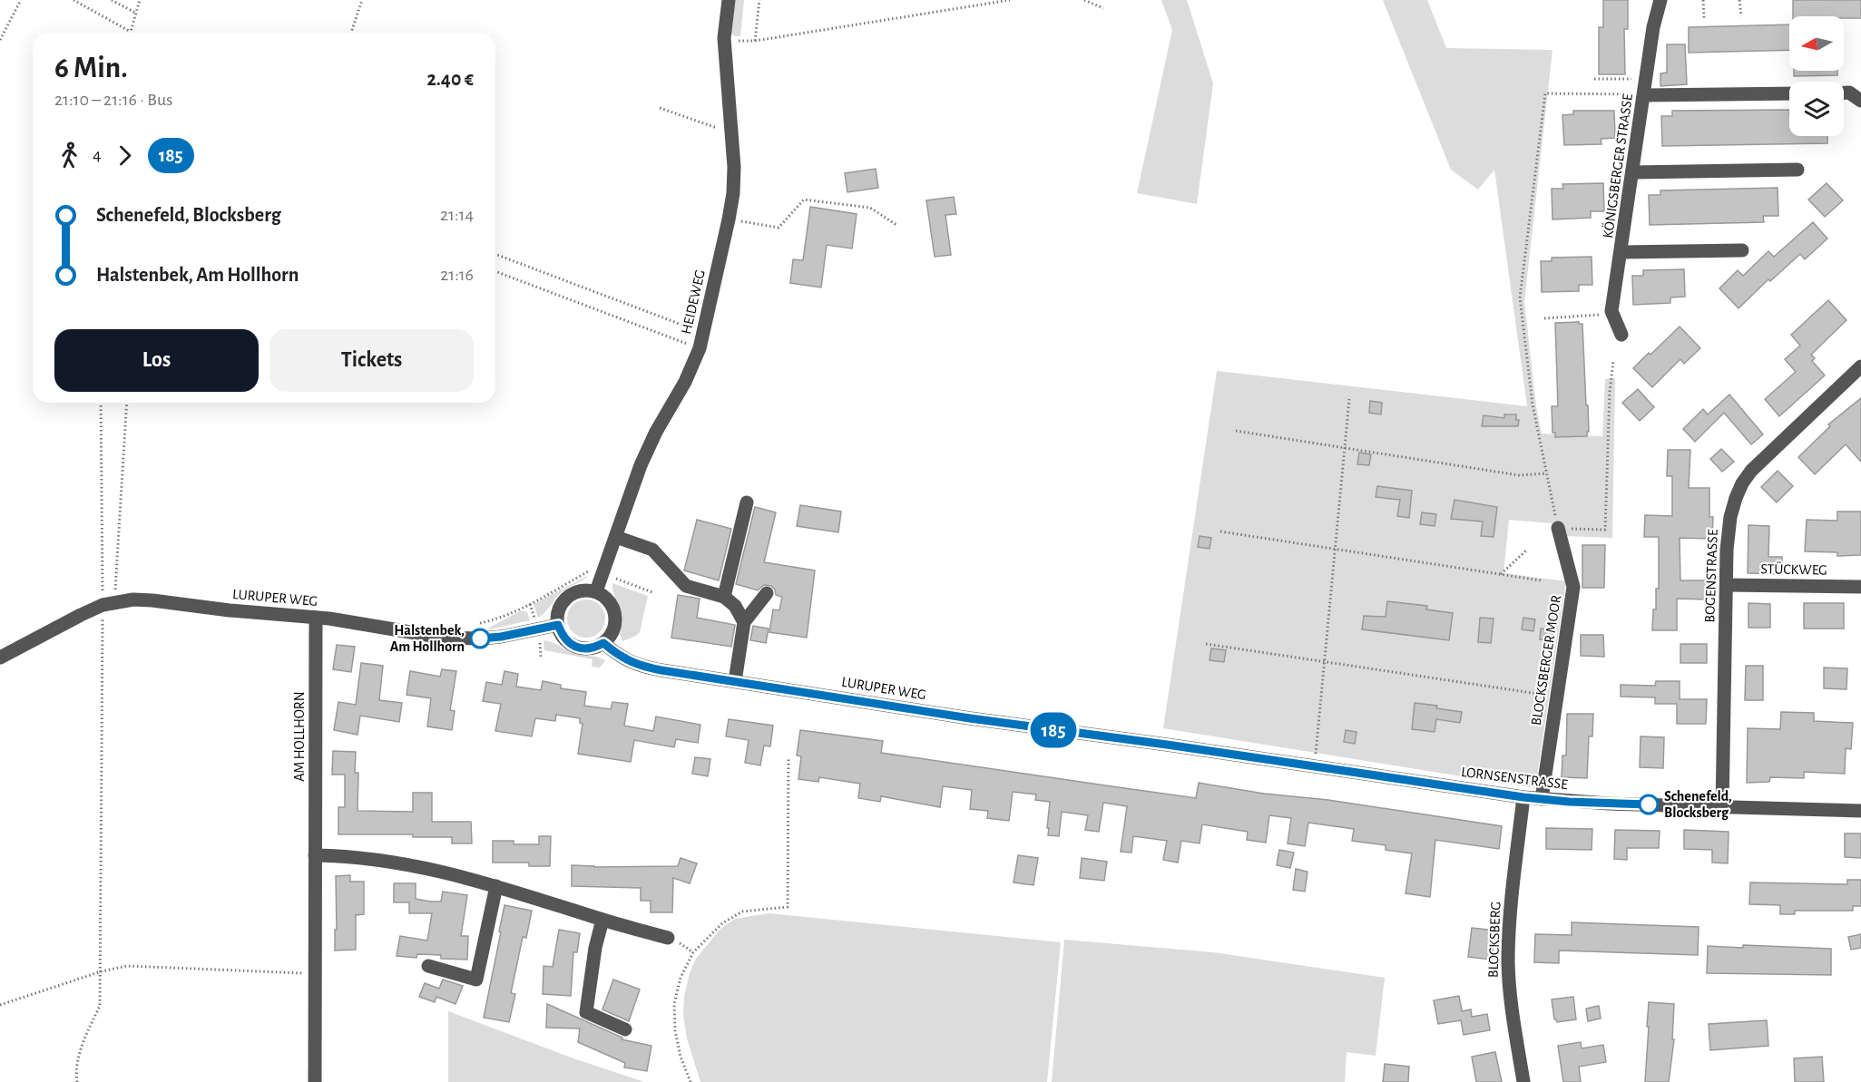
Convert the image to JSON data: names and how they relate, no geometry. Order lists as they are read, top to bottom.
{
  "streets": {
    "street": [
      "KÖNIGSBERGER STRASSE",
      "HEIDEWEG",
      "STÜCKWEG",
      "BOGENSTRASSE",
      "LURUPER WEG",
      "BLOCKSBERGER MOOR",
      "AM HOLLHORN",
      "LORNSENSTRASSE",
      "BLOCKSBERG"
    ]
  },
  "crossings": [
    ["HEIDEWEG", "LURUPER WEG"],
    ["STÜCKWEG", "BOGENSTRASSE"],
    ["BOGENSTRASSE", "LORNSENSTRASSE"],
    ["LURUPER WEG", "AM HOLLHORN"],
    ["LURUPER WEG", "LORNSENSTRASSE"],
    ["BLOCKSBERGER MOOR", "LORNSENSTRASSE"],
    ["LORNSENSTRASSE", "BLOCKSBERG"]
  ],
  "places": ["Halstenbek, Am Hollhorn", "Schenefeld, Blocksberg"],
  "lines": ["bus line 185"],
  "north": "left",
  "page": {
    "on_map": "185",
    "heading": ["6 Min.", "21:10 – 21:16 · Bus", "2.40 €"],
    "legs": ["4", "185"],
    "list": [
      {
        "name": "Schenefeld, Blocksberg",
        "value": "21:14"
      },
      {
        "name": "Halstenbek, Am Hollhorn",
        "value": "21:16"
      }
    ],
    "buttons": ["Los", "Tickets"]
  }
}
